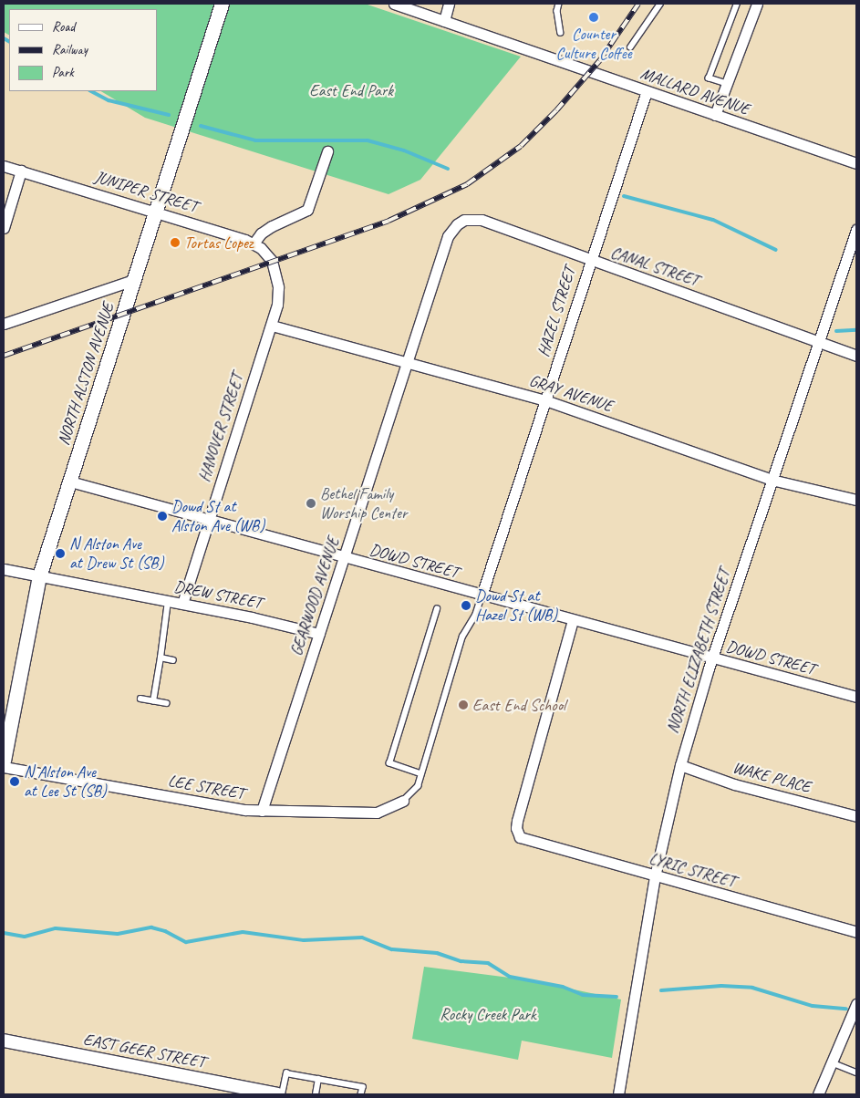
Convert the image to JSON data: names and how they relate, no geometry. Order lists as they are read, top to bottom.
{
  "streets": {
    "main road": ["NORTH ALSTON AVENUE"],
    "street": [
      "MALLARD AVENUE",
      "JUNIPER STREET",
      "CANAL STREET",
      "HAZEL STREET",
      "GRAY AVENUE",
      "HANOVER STREET",
      "DOWD STREET",
      "DREW STREET",
      "GEARWOOD AVENUE",
      "NORTH ELIZABETH STREET",
      "WAKE PLACE",
      "LEE STREET",
      "LYRIC STREET",
      "EAST GEER STREET"
    ]
  },
  "crossings": [
    ["MALLARD AVENUE", "HAZEL STREET"],
    ["JUNIPER STREET", "NORTH ALSTON AVENUE"],
    ["JUNIPER STREET", "HANOVER STREET"],
    ["CANAL STREET", "HAZEL STREET"],
    ["CANAL STREET", "GEARWOOD AVENUE"],
    ["CANAL STREET", "NORTH ELIZABETH STREET"],
    ["HAZEL STREET", "GRAY AVENUE"],
    ["HAZEL STREET", "DOWD STREET"],
    ["NORTH ALSTON AVENUE", "DOWD STREET"],
    ["NORTH ALSTON AVENUE", "DREW STREET"],
    ["GRAY AVENUE", "HANOVER STREET"],
    ["GRAY AVENUE", "GEARWOOD AVENUE"],
    ["GRAY AVENUE", "NORTH ELIZABETH STREET"],
    ["HANOVER STREET", "DOWD STREET"],
    ["HANOVER STREET", "DREW STREET"],
    ["DOWD STREET", "GEARWOOD AVENUE"],
    ["DOWD STREET", "NORTH ELIZABETH STREET"],
    ["DOWD STREET", "LYRIC STREET"],
    ["DREW STREET", "GEARWOOD AVENUE"],
    ["GEARWOOD AVENUE", "LEE STREET"],
    ["NORTH ELIZABETH STREET", "WAKE PLACE"],
    ["NORTH ELIZABETH STREET", "LYRIC STREET"]
  ],
  "parks": ["East End Park", "Rocky Creek Park"],
  "places": [
    "Counter Culture Coffee",
    "Tortas Lopez",
    "Bethel Family Worship Center",
    "Dowd St at Alston Ave (WB)",
    "N Alston Ave at Drew St (SB)",
    "Dowd St at Hazel St (WB)",
    "East End School",
    "N Alston Ave at Lee St (SB)"
  ],
  "legend": ["Road", "Railway", "Park"]
}
